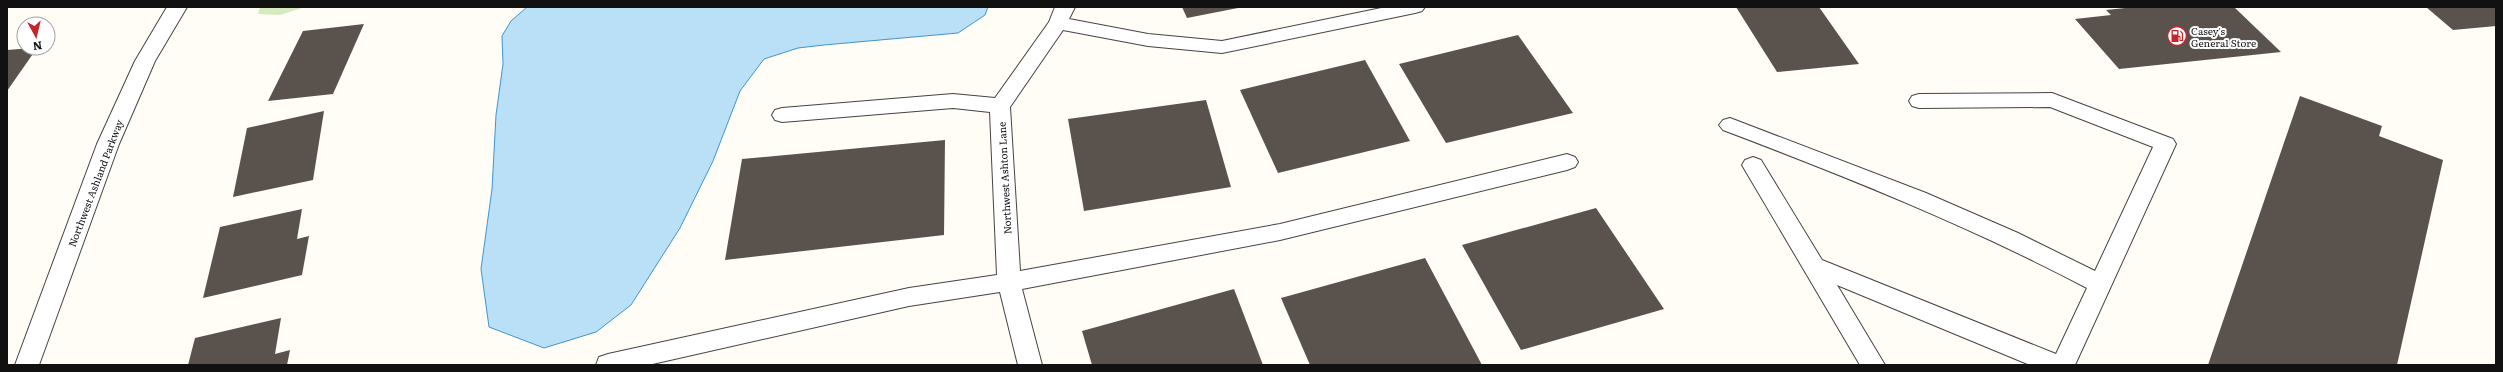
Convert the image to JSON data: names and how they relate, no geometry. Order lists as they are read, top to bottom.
{
  "streets": {
    "street": ["Northwest Ashton Lane", "Northwest Ashland Parkway"]
  },
  "places": {
    "fuel station": ["Casey's General Store"]
  },
  "north": "bottom"
}
